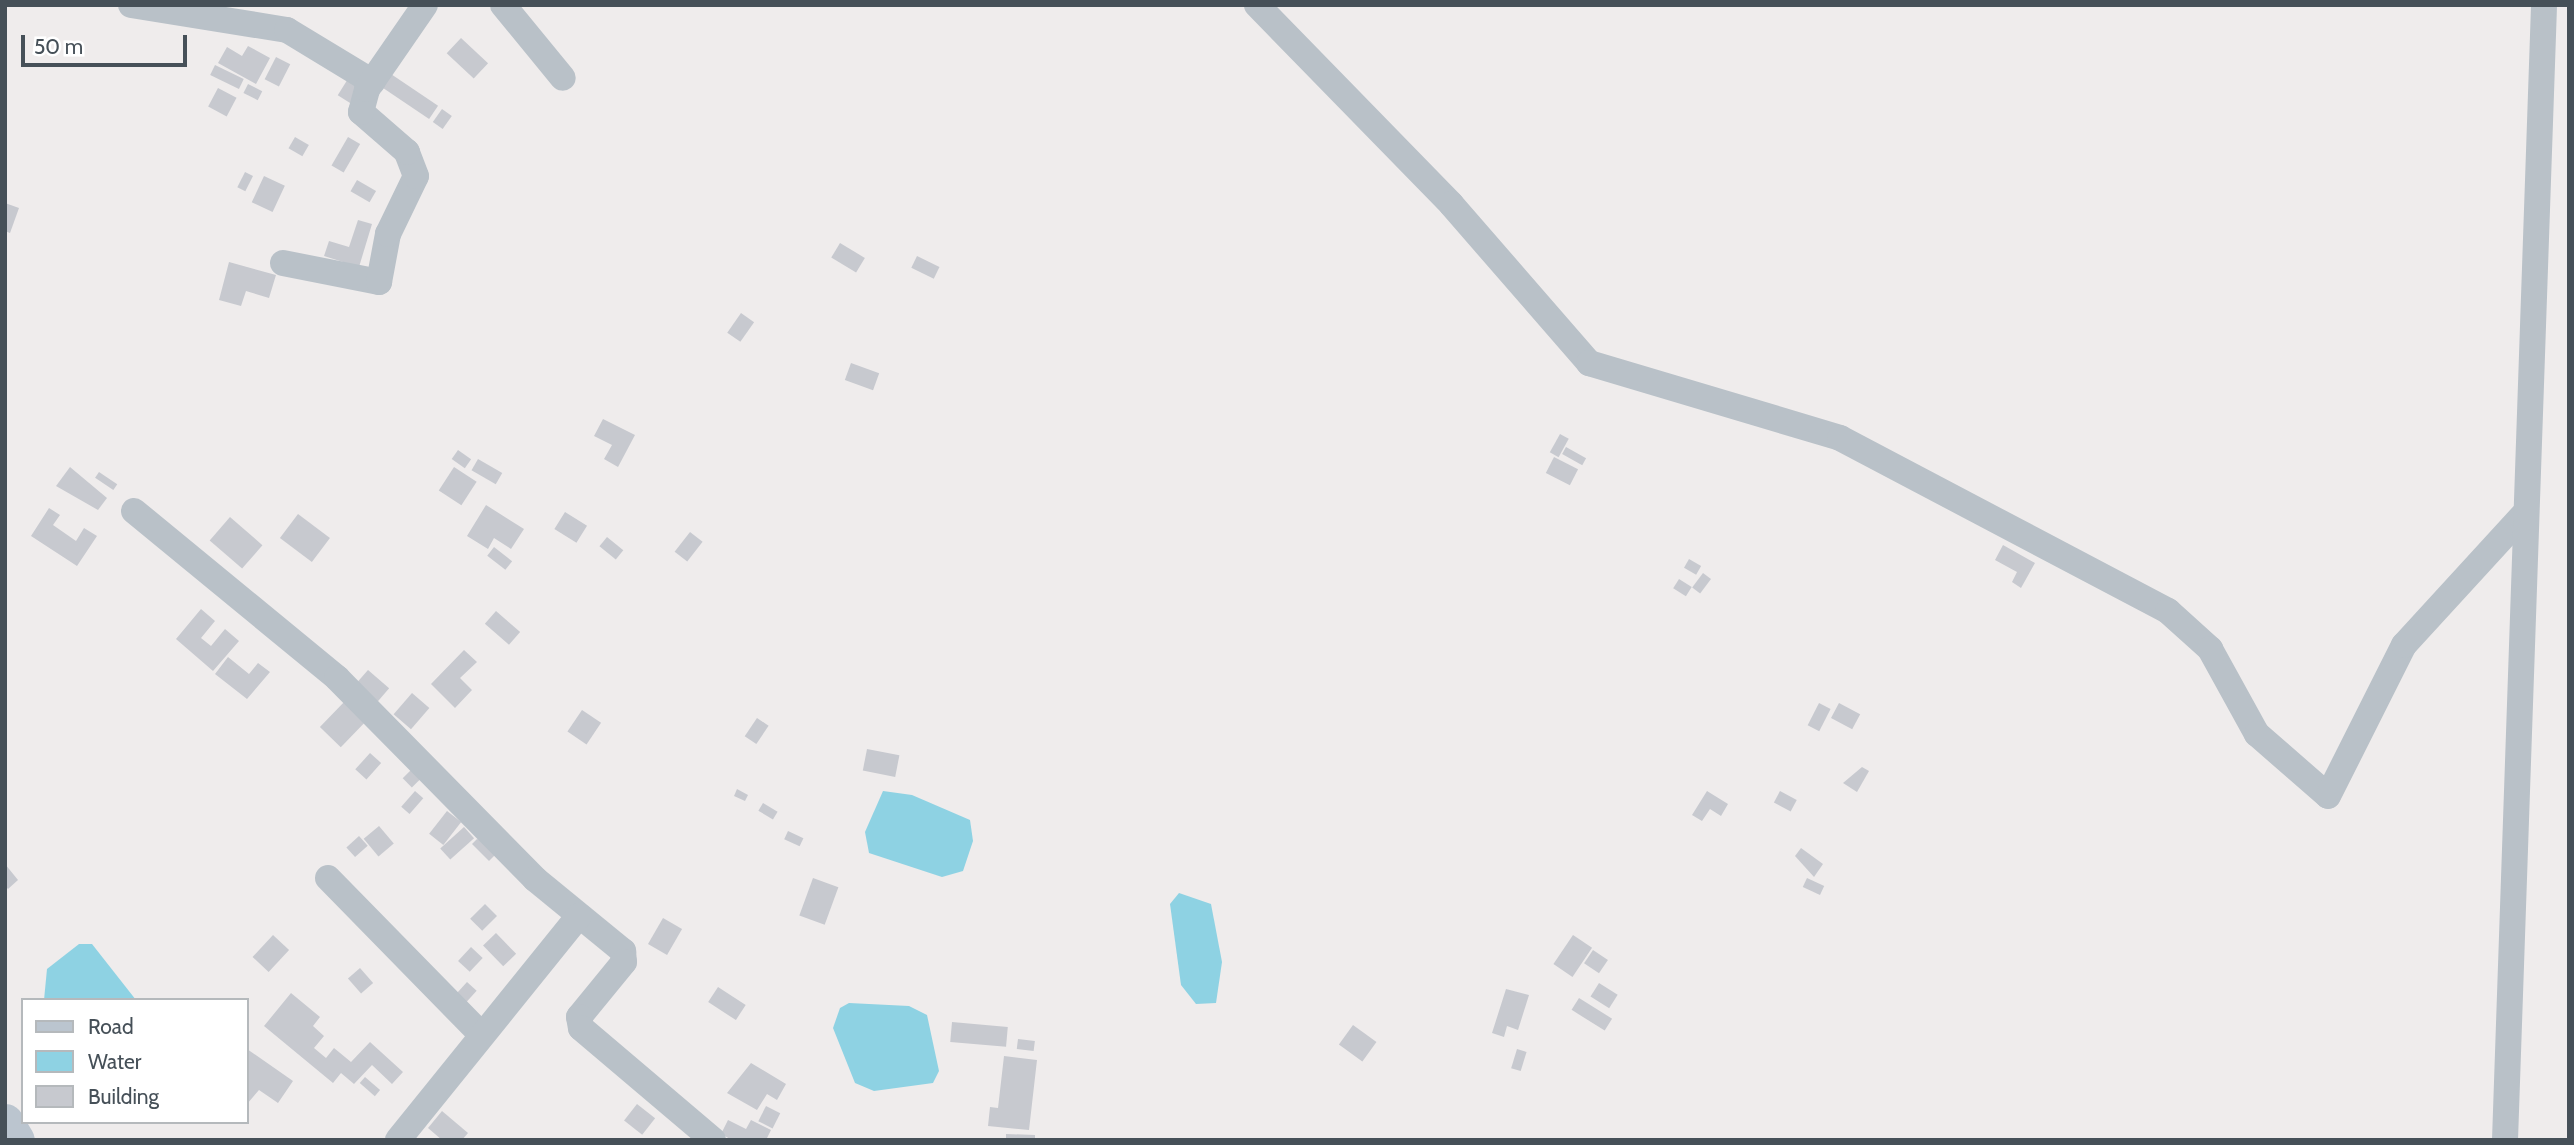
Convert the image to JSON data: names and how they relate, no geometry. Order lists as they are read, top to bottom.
{
  "legend": ["Road", "Water", "Building"],
  "scale_bar": "50 m"
}
